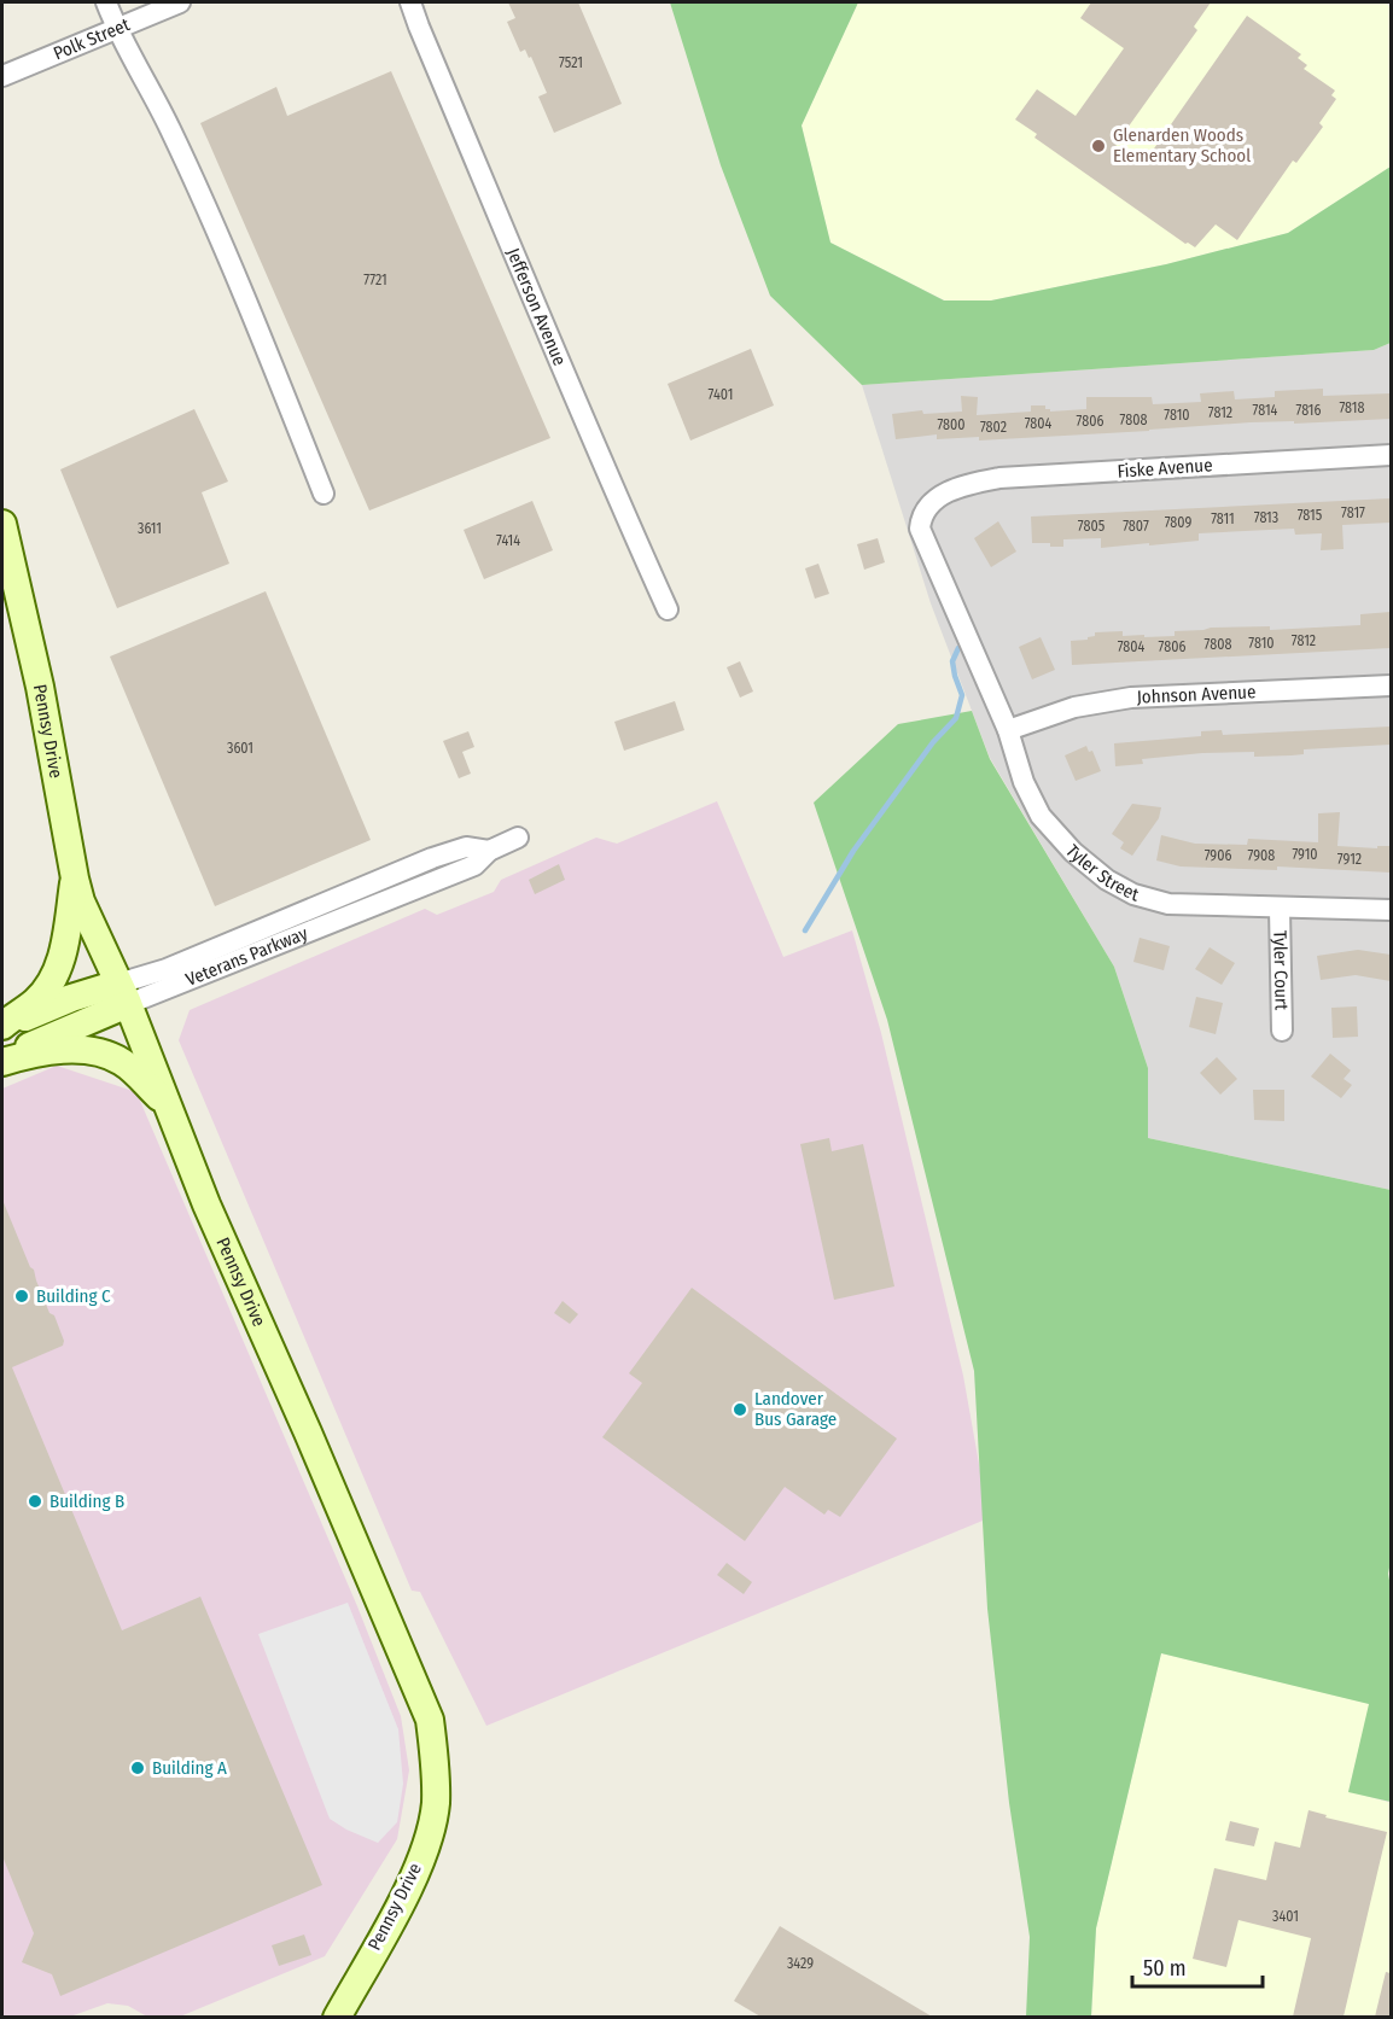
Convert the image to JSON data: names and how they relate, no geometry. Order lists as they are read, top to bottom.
{
  "streets": {
    "main road": ["Pennsy Drive", "Veterans Parkway"],
    "street": [
      "Polk Street",
      "Jefferson Avenue",
      "Fiske Avenue",
      "Johnson Avenue",
      "Tyler Street",
      "Tyler Court"
    ]
  },
  "crossings": [
    ["Fiske Avenue", "Tyler Street"],
    ["Johnson Avenue", "Tyler Street"],
    ["Pennsy Drive", "Veterans Parkway"],
    ["Tyler Street", "Tyler Court"]
  ],
  "places": [
    "Glenarden Woods Elementary School",
    "Building C",
    "Landover Bus Garage",
    "Building B",
    "Building A"
  ],
  "house_numbers": [
    "7521",
    "7721",
    "7401",
    "7818",
    "7814",
    "7816",
    "7812",
    "7810",
    "7808",
    "7806",
    "7804",
    "7800",
    "7802",
    "7817",
    "7815",
    "7813",
    "7811",
    "7809",
    "7805",
    "7807",
    "3611",
    "7414",
    "7812",
    "7810",
    "7808",
    "7804",
    "7806",
    "3601",
    "7910",
    "7906",
    "7908",
    "7912",
    "3401",
    "3429"
  ],
  "scale_bar": "50 m"
}
